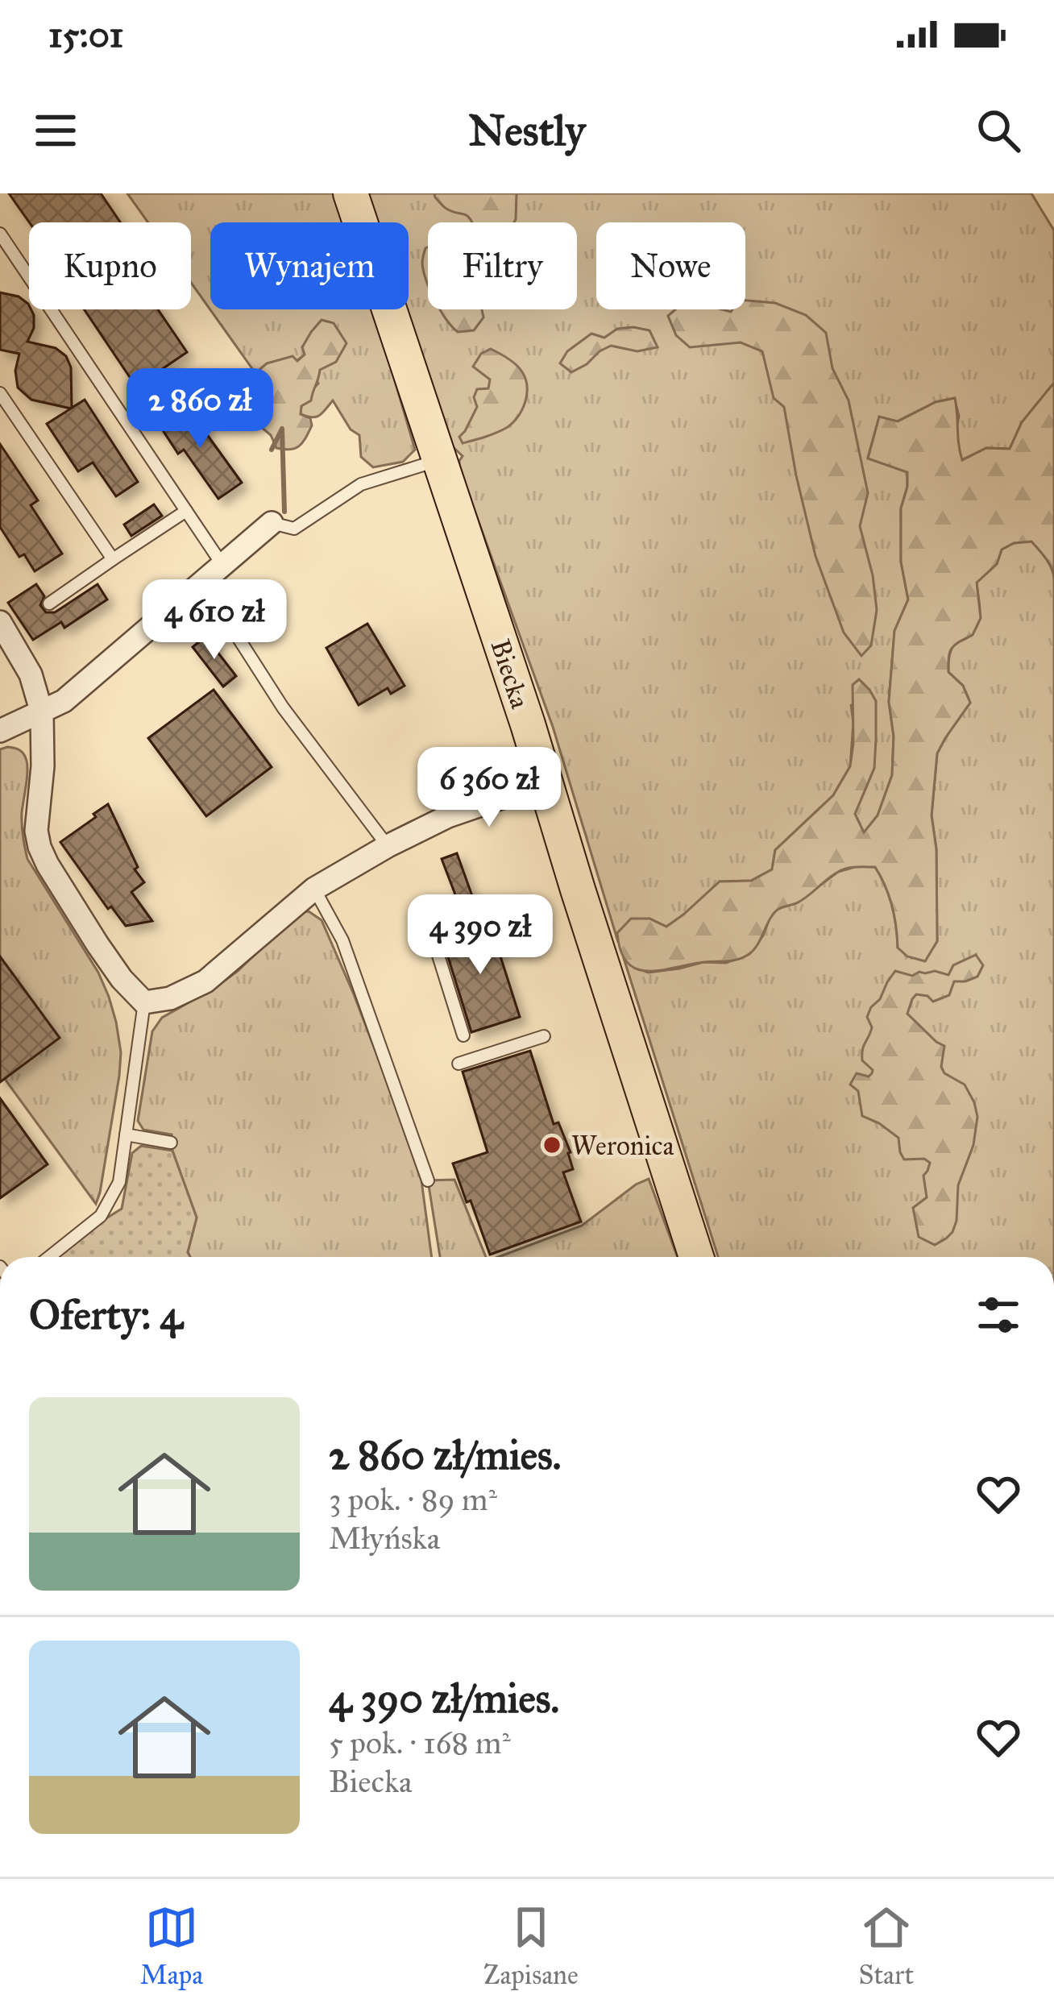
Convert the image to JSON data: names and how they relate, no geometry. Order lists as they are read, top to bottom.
{
  "streets": {
    "main road": ["Biecka"]
  },
  "places": ["Weronica"],
  "page": {
    "status": "15:01",
    "header": "Nestly",
    "chip": [
      "Kupno",
      "Wynajem",
      "Filtry",
      "Nowe"
    ],
    "price": [
      "2 860 zł",
      "4 610 zł",
      "6 360 zł",
      "4 390 zł"
    ],
    "heading": "Oferty: 4",
    "list": [
      {
        "name": "2 860 zł/mies.",
        "note": "3 pok. · 89 m² · Młyńska"
      },
      {
        "name": "4 390 zł/mies.",
        "note": "5 pok. · 168 m² · Biecka"
      }
    ],
    "tabs": ["Mapa", "Zapisane", "Start"]
  }
}
